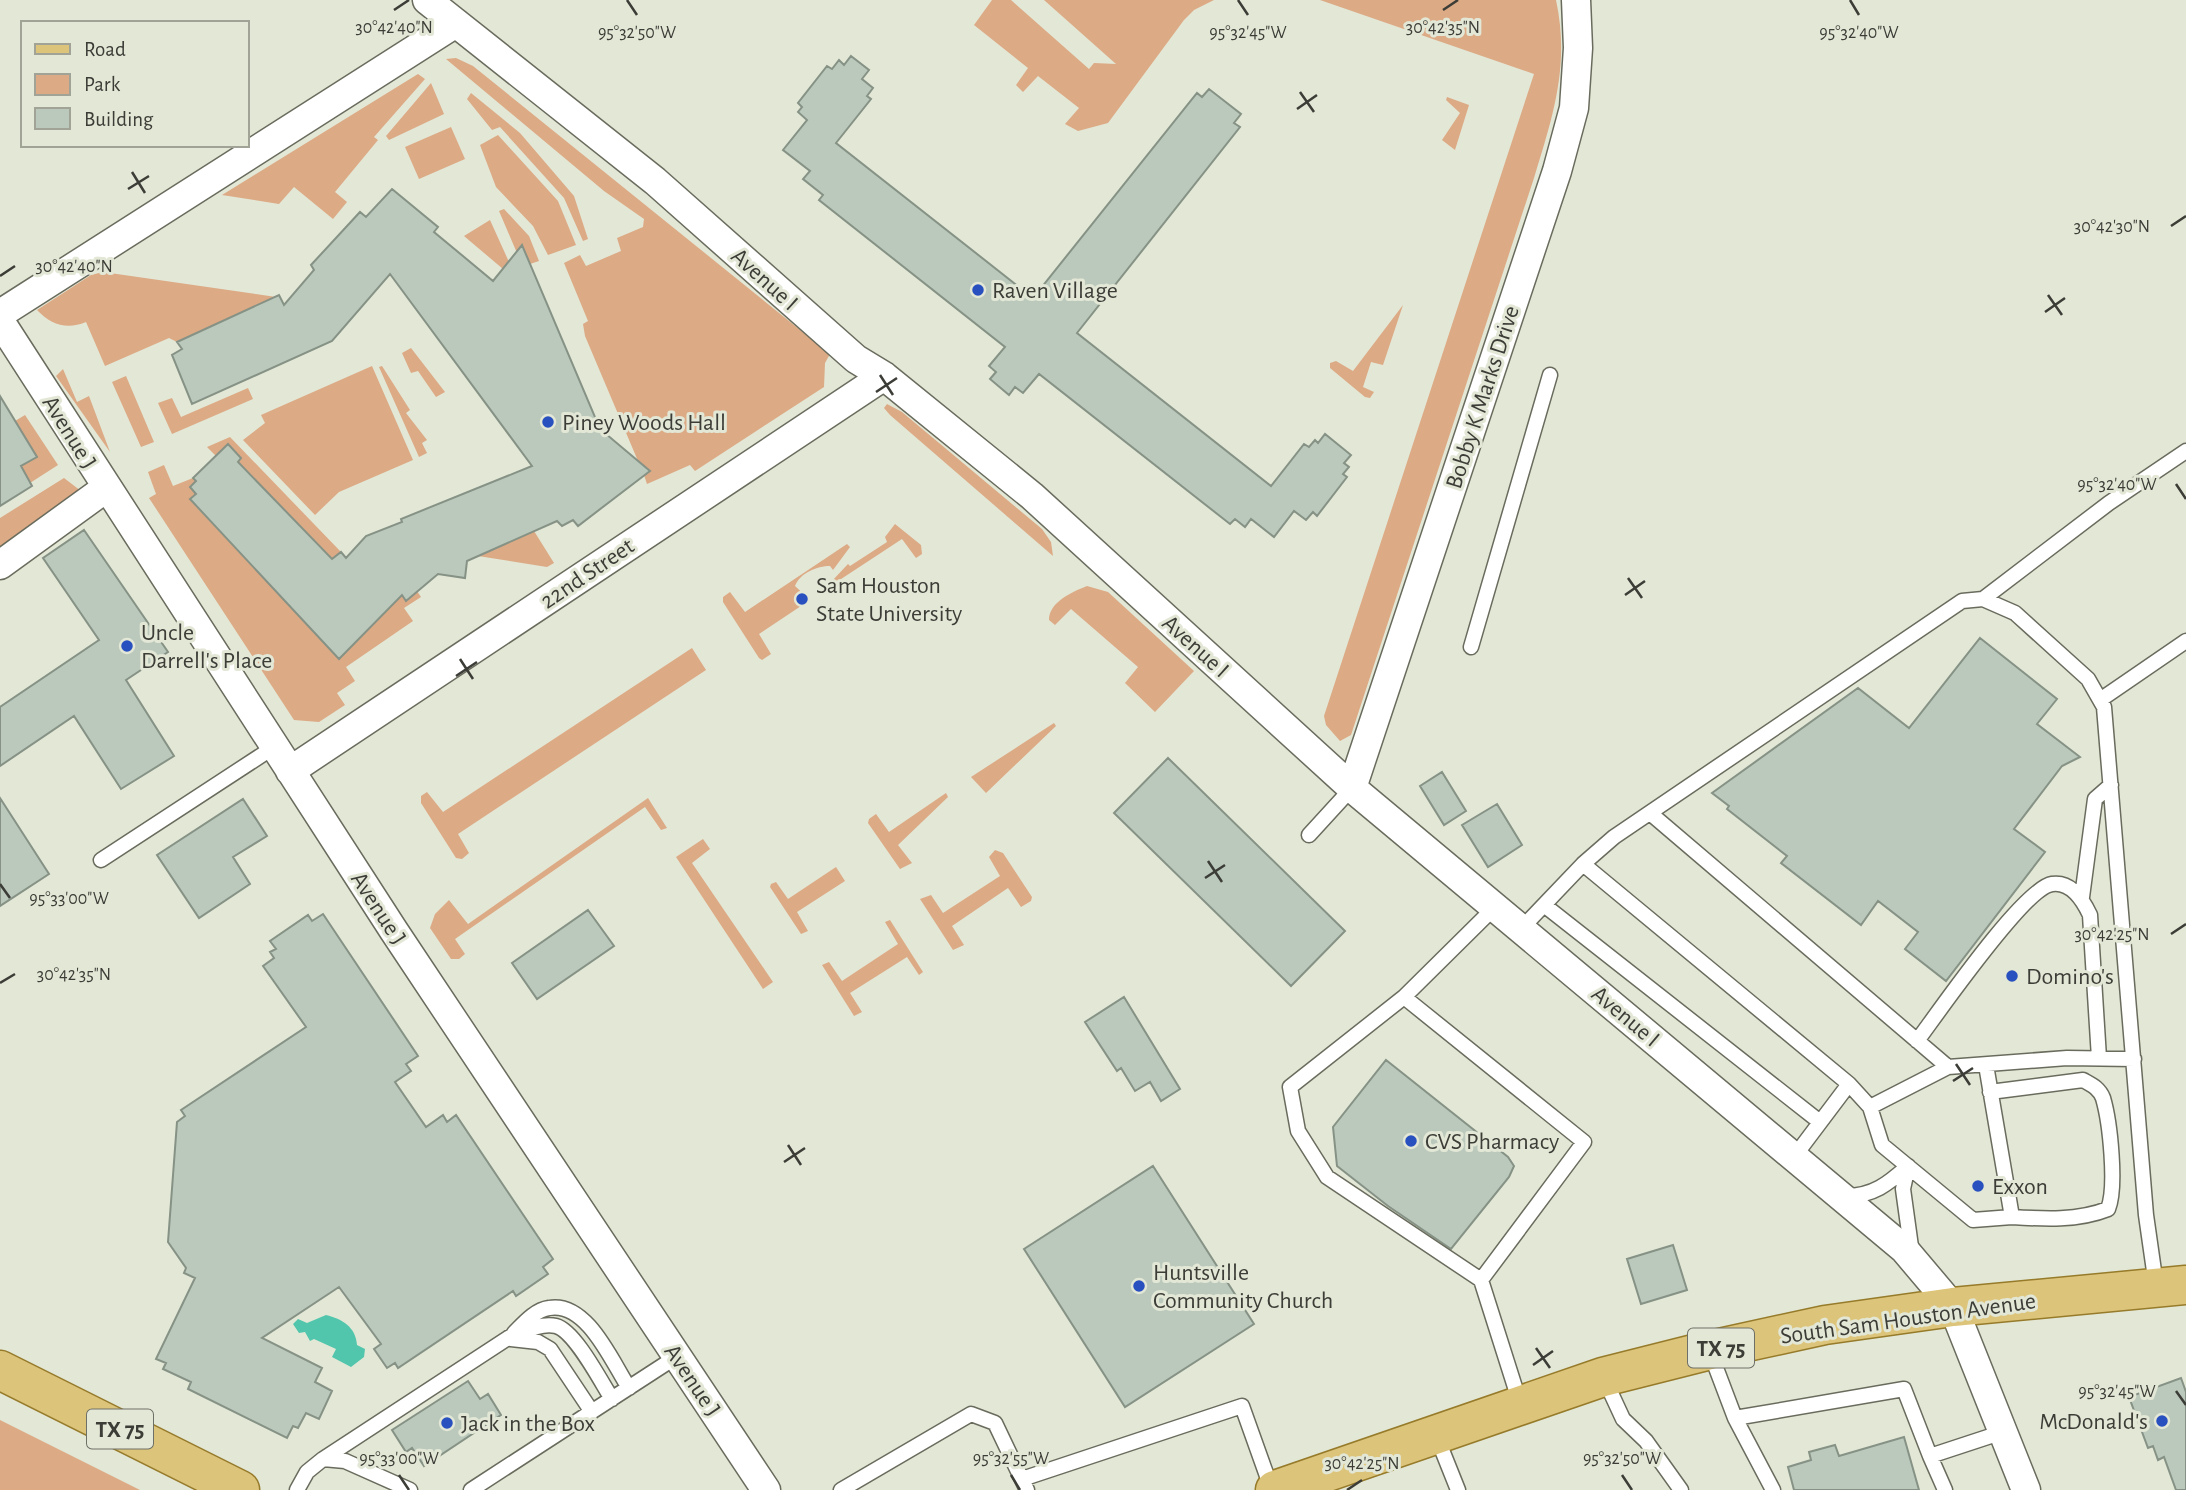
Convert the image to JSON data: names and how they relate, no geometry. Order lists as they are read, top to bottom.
{
  "streets": {
    "main road": ["South Sam Houston Avenue", "TX 75"],
    "street": [
      "Avenue I",
      "Bobby K Marks Drive",
      "Avenue J",
      "22nd Street"
    ]
  },
  "crossings": [
    ["Avenue I", "Bobby K Marks Drive"],
    ["Avenue I", "22nd Street"],
    ["Avenue I", "South Sam Houston Avenue"],
    ["Avenue J", "22nd Street"]
  ],
  "places": [
    "Raven Village",
    "Piney Woods Hall",
    "Sam Houston State University",
    "Uncle Darrell's Place",
    "Domino's",
    "CVS Pharmacy",
    "Exxon",
    "Huntsville Community Church",
    "McDonald's",
    "Jack in the Box"
  ],
  "legend": ["Road", "Park", "Building"],
  "coordinates": [
    "30°42'40\"N",
    "30°42'35\"N",
    "95°32'50\"W",
    "95°32'45\"W",
    "95°32'40\"W",
    "30°42'30\"N",
    "95°33'00\"W",
    "30°42'25\"N",
    "95°32'55\"W"
  ]
}
